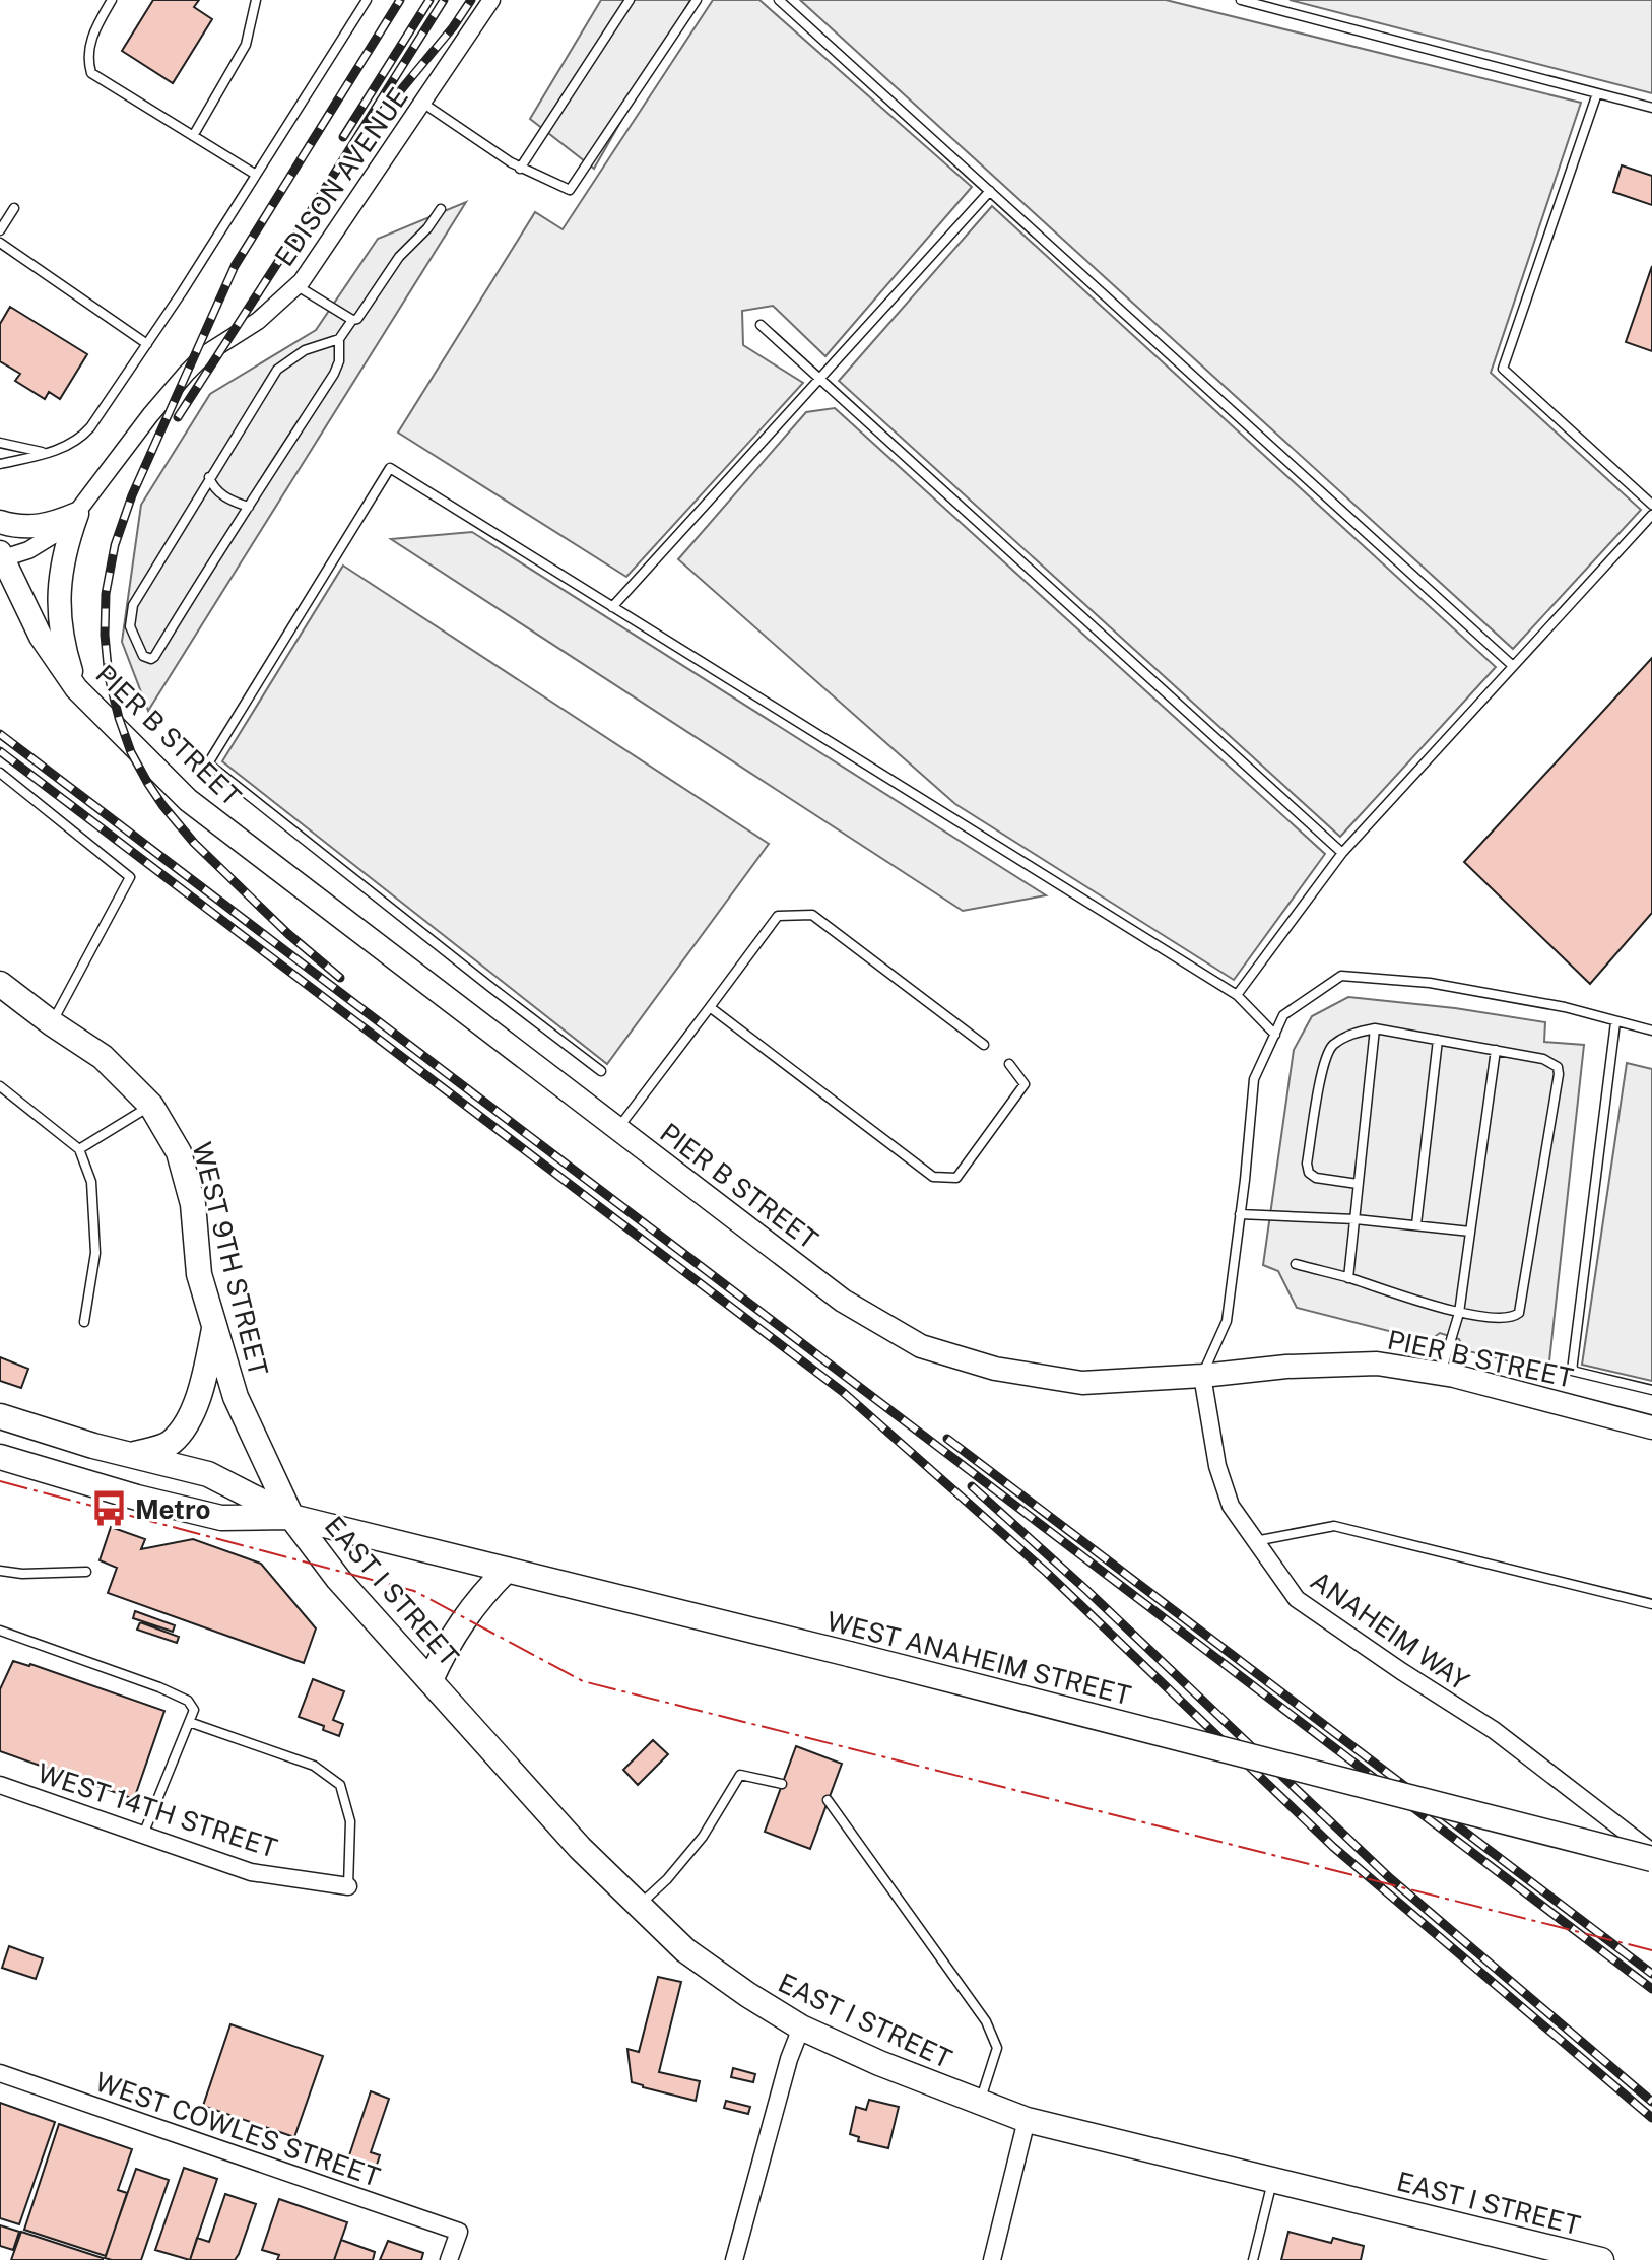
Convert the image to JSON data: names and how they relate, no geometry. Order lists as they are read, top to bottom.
{
  "streets": {
    "main road": ["WEST 9TH STREET", "EAST I STREET", "WEST ANAHEIM STREET"],
    "street": [
      "EDISON AVENUE",
      "PIER B STREET",
      "ANAHEIM WAY",
      "WEST 14TH STREET",
      "WEST COWLES STREET"
    ]
  },
  "crossings": [
    ["EDISON AVENUE", "PIER B STREET"],
    ["PIER B STREET", "ANAHEIM WAY"],
    ["WEST 9TH STREET", "EAST I STREET"],
    ["WEST 9TH STREET", "WEST ANAHEIM STREET"],
    ["EAST I STREET", "WEST ANAHEIM STREET"]
  ],
  "places": {
    "bus stop": ["Metro"]
  }
}
